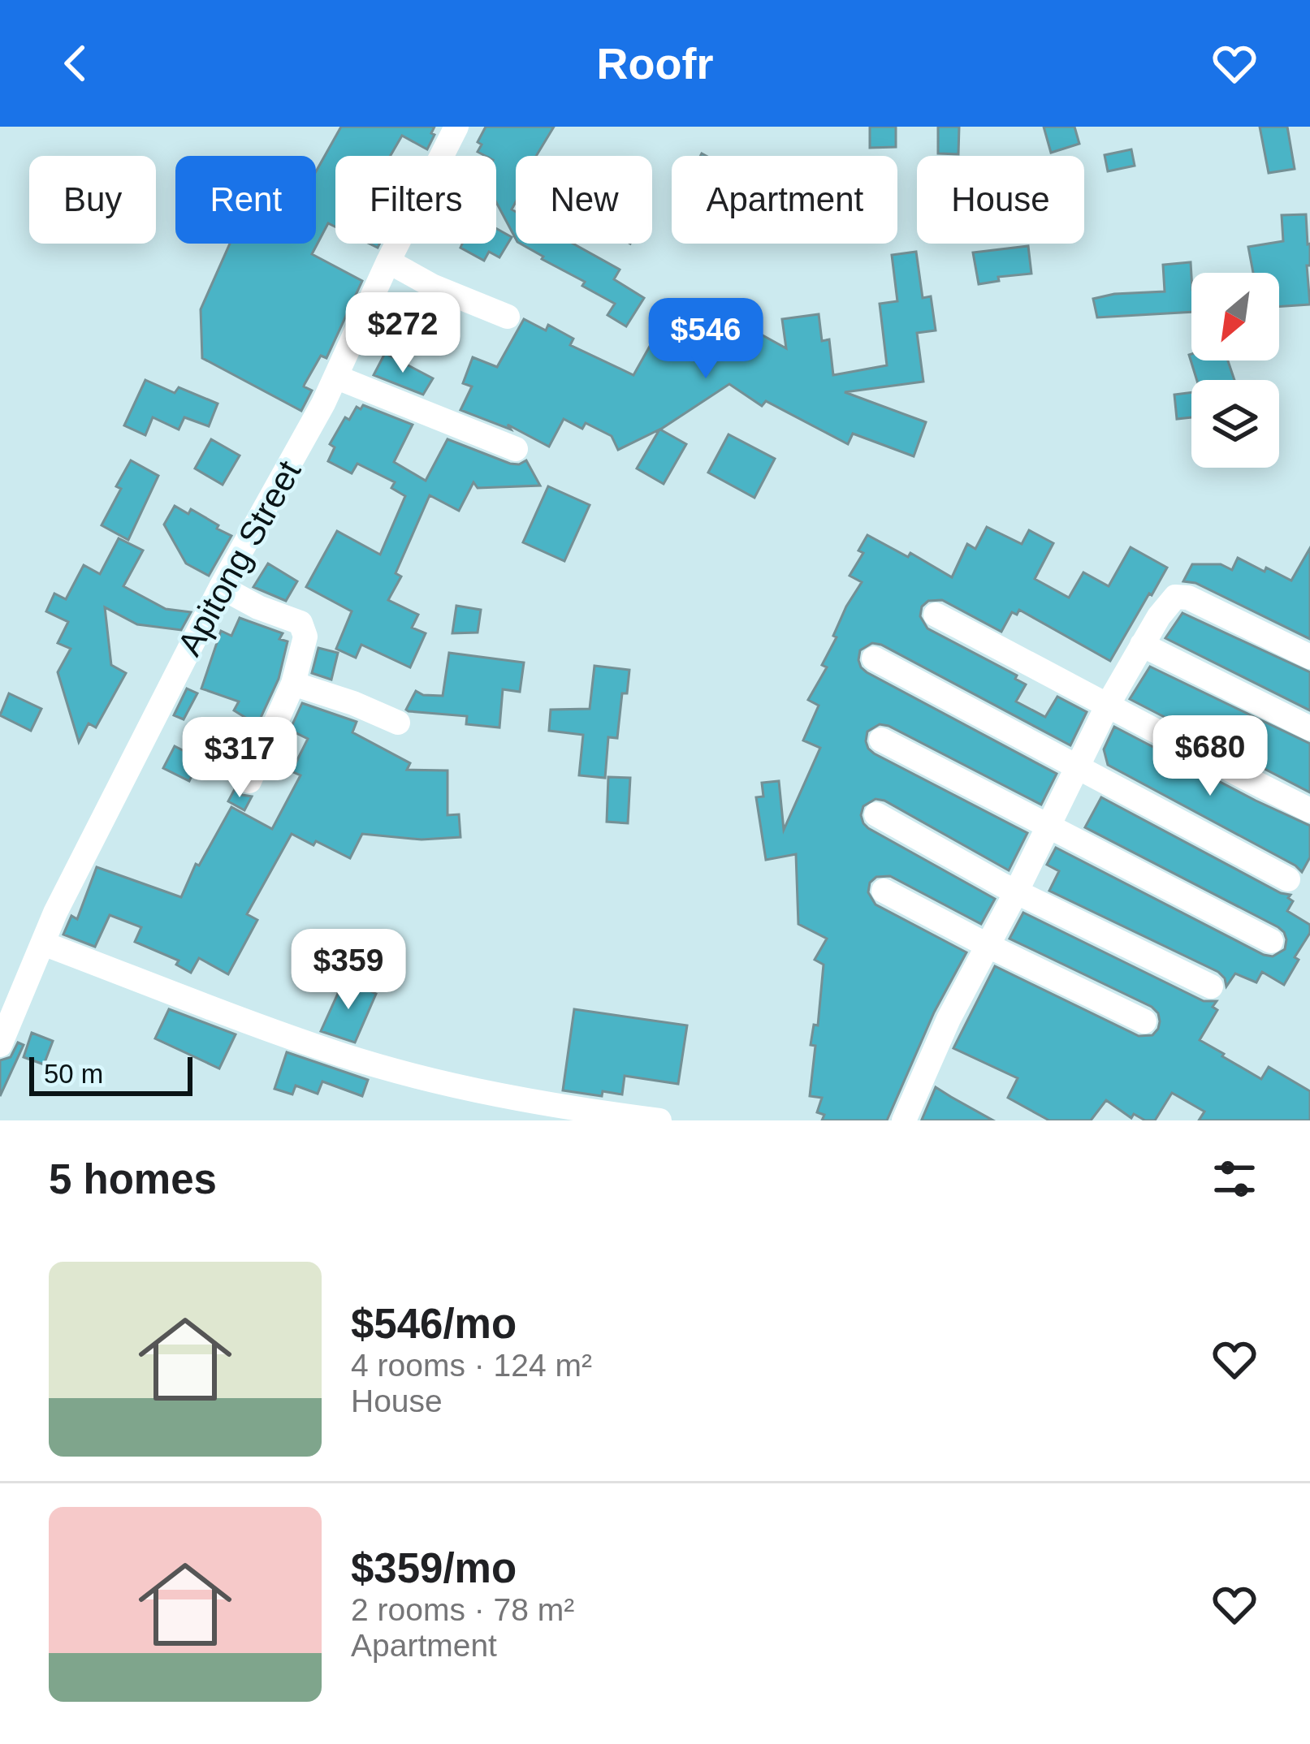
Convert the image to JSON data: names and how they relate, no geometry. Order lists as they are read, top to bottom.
{
  "streets": {
    "street": ["Apitong Street"]
  },
  "scale_bar": "50 m",
  "north": "bottom left",
  "page": {
    "header": "Roofr",
    "chip": [
      "Buy",
      "Rent",
      "Filters",
      "New",
      "Apartment",
      "House"
    ],
    "price": [
      "$272",
      "$546",
      "$680",
      "$317",
      "$359"
    ],
    "scale": "50 m",
    "heading": "5 homes",
    "list": [
      {
        "name": "$546/mo",
        "note": "4 rooms · 124 m² · House"
      },
      {
        "name": "$359/mo",
        "note": "2 rooms · 78 m² · Apartment"
      }
    ]
  }
}
